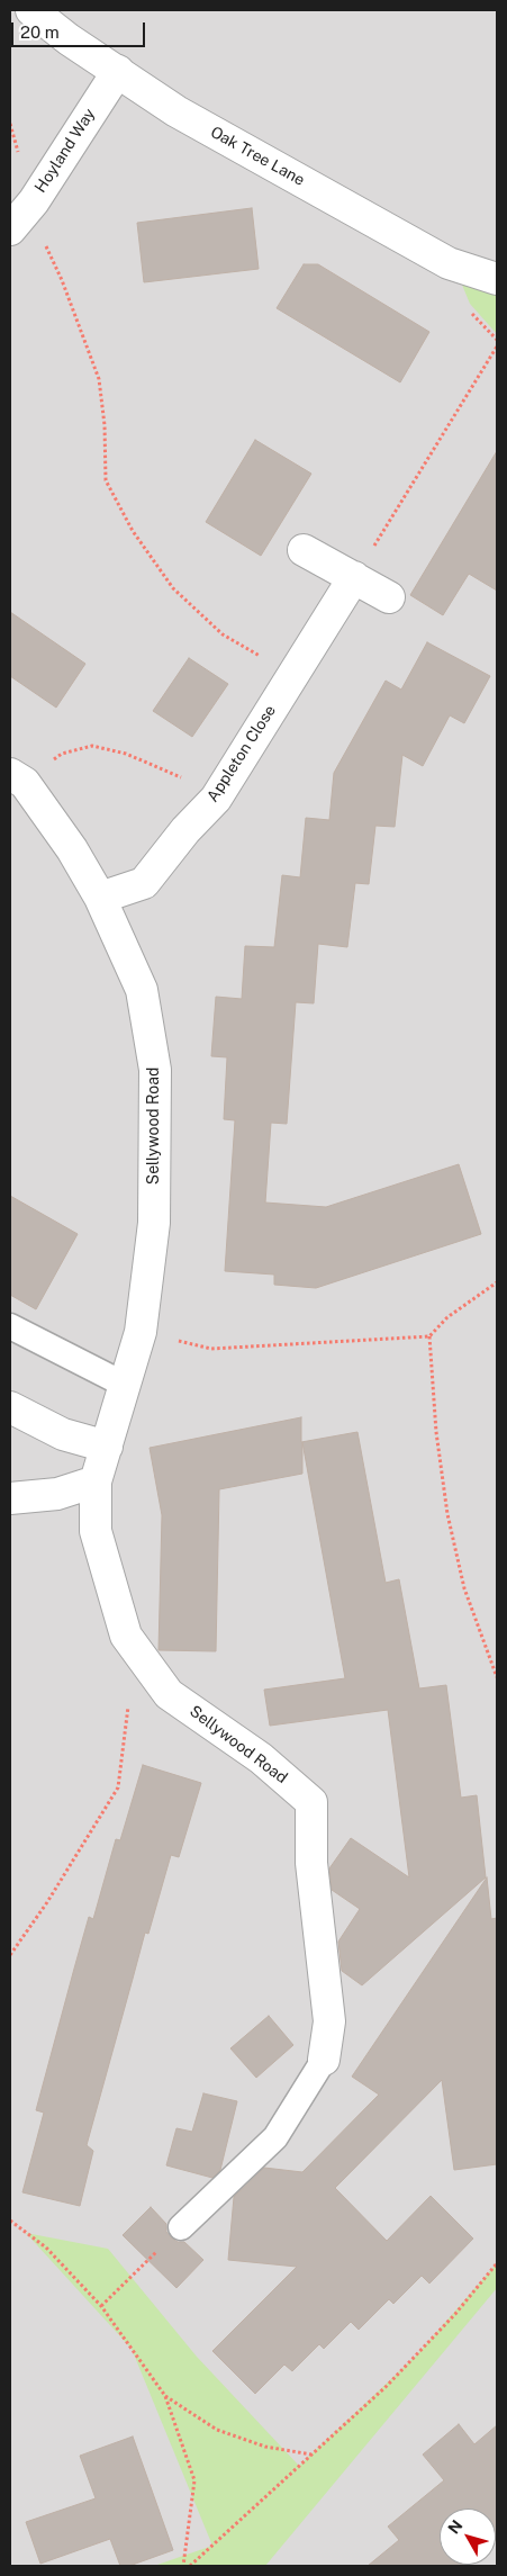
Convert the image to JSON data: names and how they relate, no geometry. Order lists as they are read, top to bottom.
{
  "streets": {
    "street": [
      "Hoyland Way",
      "Oak Tree Lane",
      "Appleton Close",
      "Sellywood Road"
    ]
  },
  "crossings": [
    ["Hoyland Way", "Oak Tree Lane"],
    ["Appleton Close", "Sellywood Road"]
  ],
  "scale_bar": "20 m",
  "north": "top left"
}
